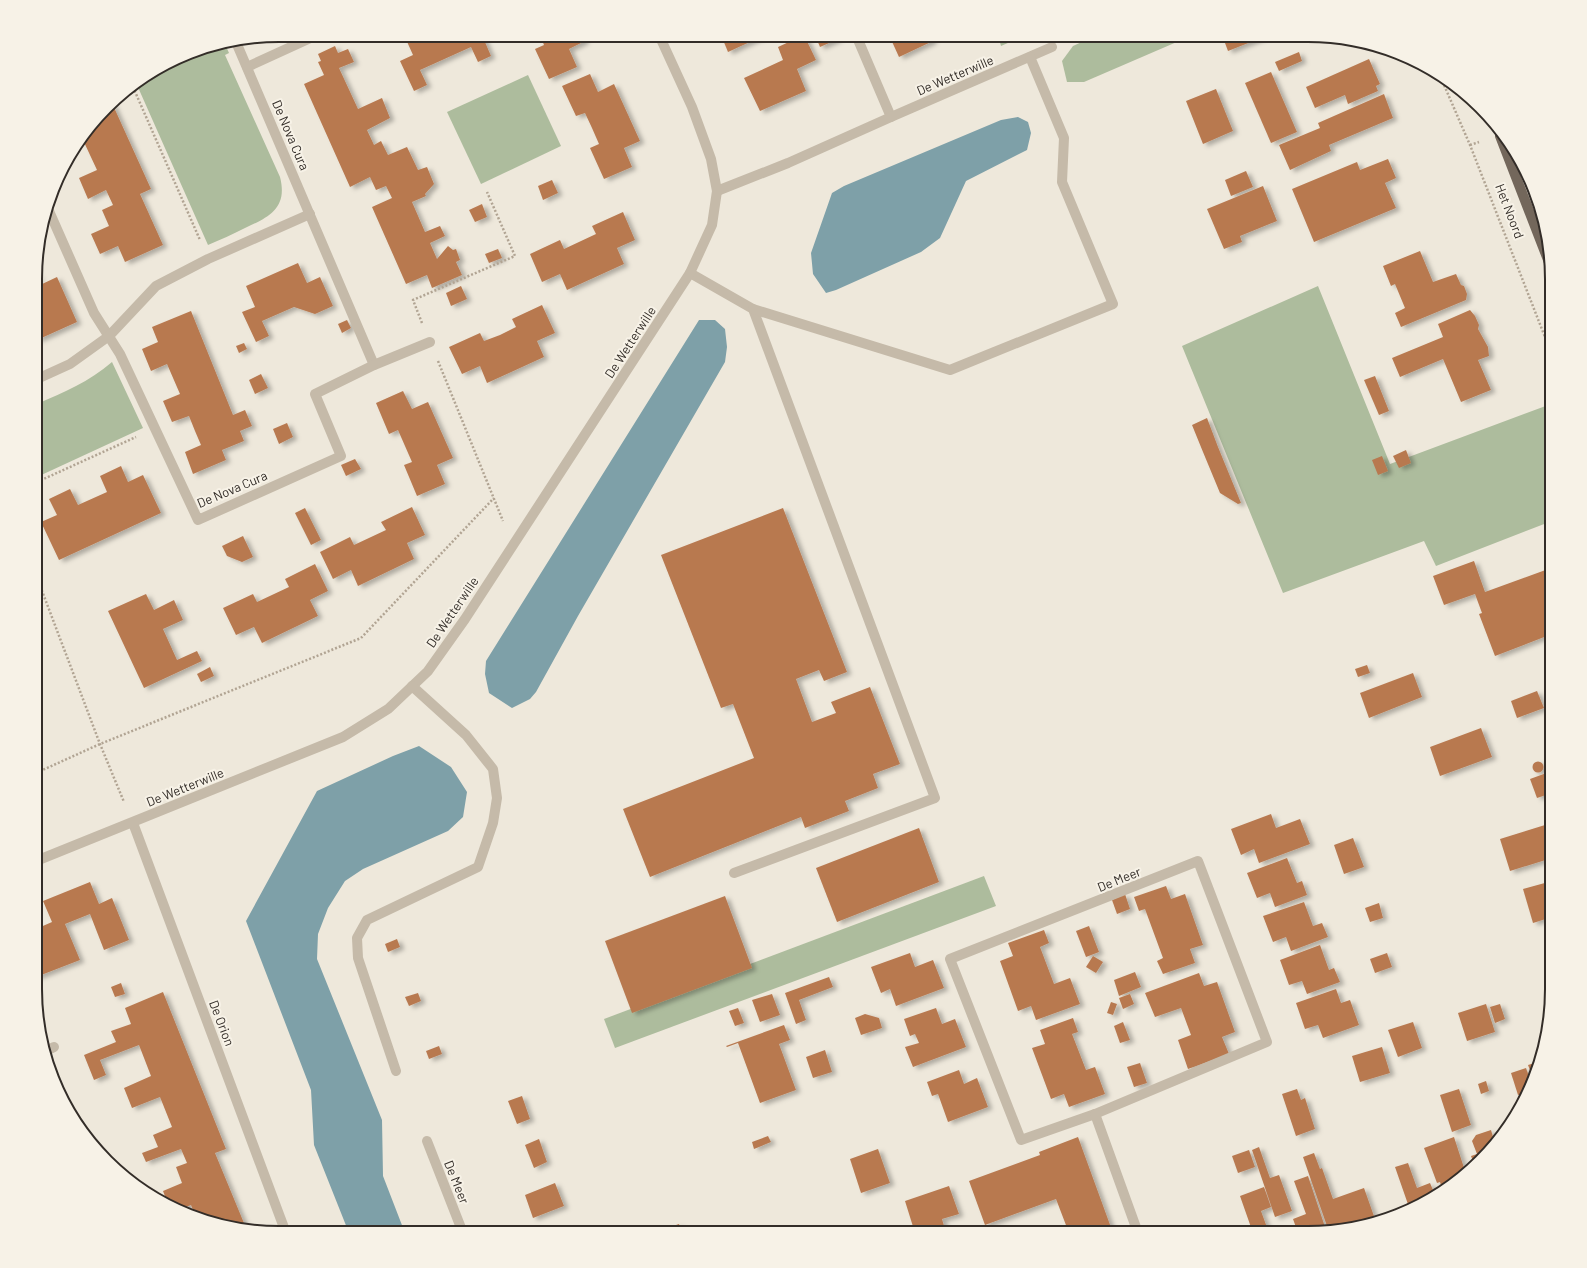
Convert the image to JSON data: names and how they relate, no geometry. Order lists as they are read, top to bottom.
{
  "streets": {
    "main road": ["Het Noord"],
    "street": [
      "De Wetterwille",
      "De Nova Cura",
      "De Meer",
      "De Orion"
    ]
  },
  "crossings": [
    ["De Wetterwille", "De Orion"]
  ]
}
